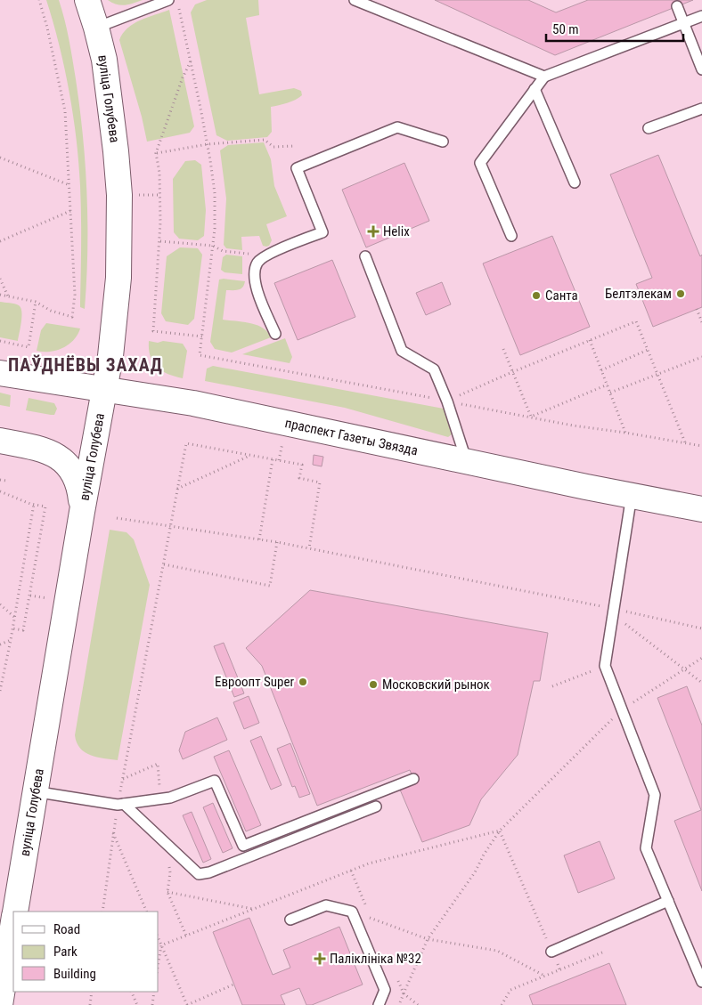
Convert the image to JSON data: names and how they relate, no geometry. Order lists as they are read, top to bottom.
{
  "streets": {
    "main road": ["вуліца Голубева", "праспект Газеты Звязда"]
  },
  "crossings": [
    ["вуліца Голубева", "праспект Газеты Звязда"]
  ],
  "districts": ["ПАЎДНЁВЫ ЗАХАД"],
  "places": {
    "health": ["Helix", "Паліклініка №32"],
    "other": [
      "Белтэлекам",
      "Санта",
      "Евроопт Super",
      "Московский рынок"
    ]
  },
  "legend": ["Road", "Park", "Building"],
  "scale_bar": "50 m"
}
